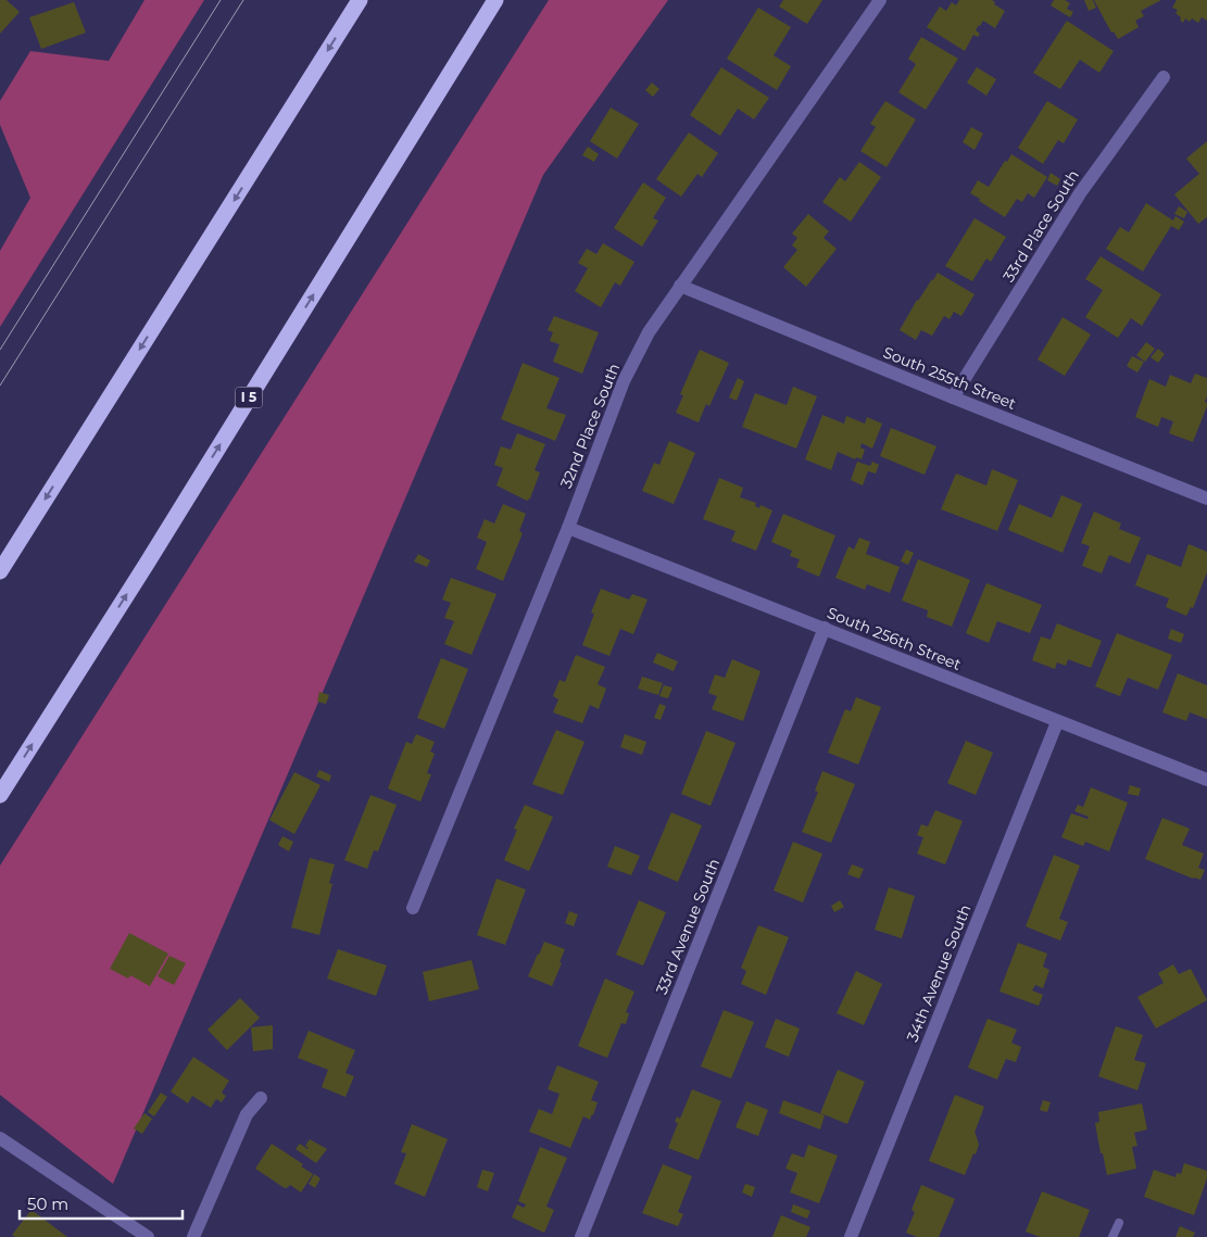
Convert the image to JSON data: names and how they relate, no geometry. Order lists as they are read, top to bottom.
{
  "streets": {
    "highway": ["I 5"],
    "street": [
      "33rd Place South",
      "South 255th Street",
      "32nd Place South",
      "South 256th Street",
      "33rd Avenue South",
      "34th Avenue South"
    ]
  },
  "crossings": [
    ["33rd Place South", "South 255th Street"],
    ["South 255th Street", "32nd Place South"],
    ["32nd Place South", "South 256th Street"],
    ["South 256th Street", "33rd Avenue South"],
    ["South 256th Street", "34th Avenue South"]
  ],
  "scale_bar": "50 m"
}
